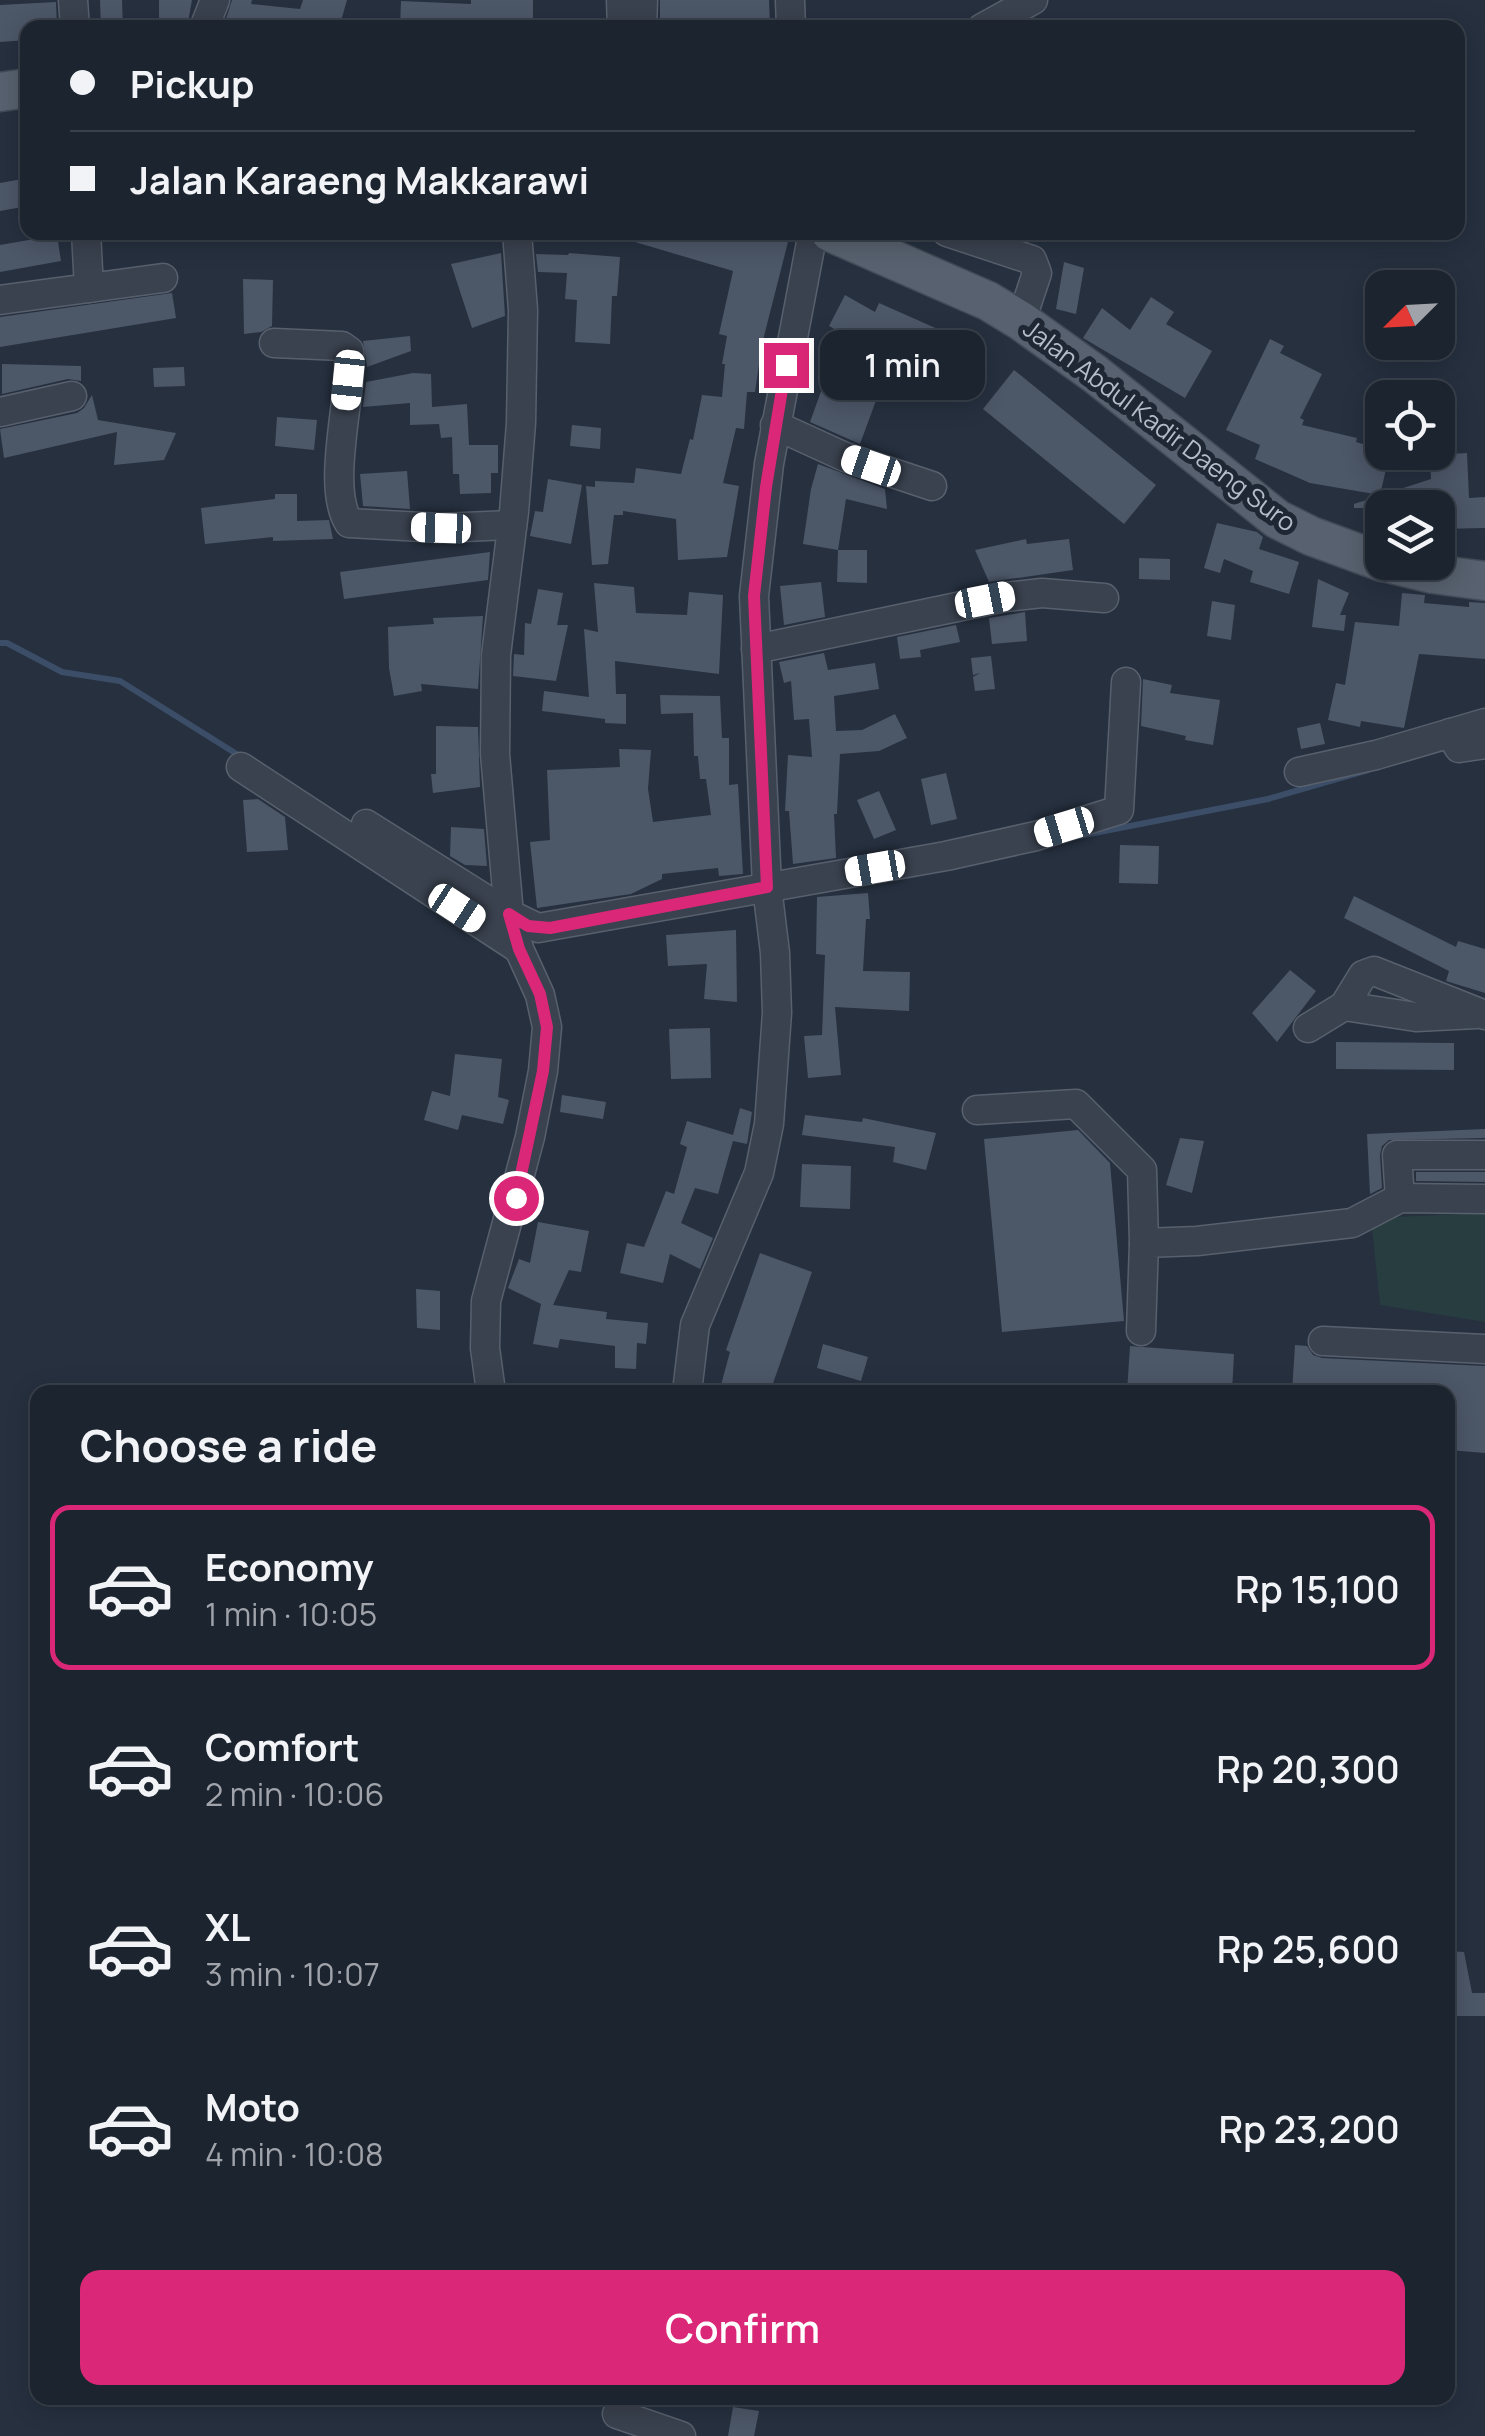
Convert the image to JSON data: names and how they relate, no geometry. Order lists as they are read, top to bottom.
{
  "streets": {
    "main road": ["Jalan Abdul Kadir Daeng Suro"]
  },
  "north": "bottom left",
  "page": {
    "banner": ["Pickup", "Jalan Karaeng Makkarawi"],
    "bubble": "1 min",
    "heading": "Choose a ride",
    "list": [
      {
        "name": "Economy",
        "note": "1 min · 10:05",
        "value": "Rp 15,100"
      },
      {
        "name": "Comfort",
        "note": "2 min · 10:06",
        "value": "Rp 20,300"
      },
      {
        "name": "XL",
        "note": "3 min · 10:07",
        "value": "Rp 25,600"
      },
      {
        "name": "Moto",
        "note": "4 min · 10:08",
        "value": "Rp 23,200"
      }
    ],
    "buttons": "Confirm"
  }
}
